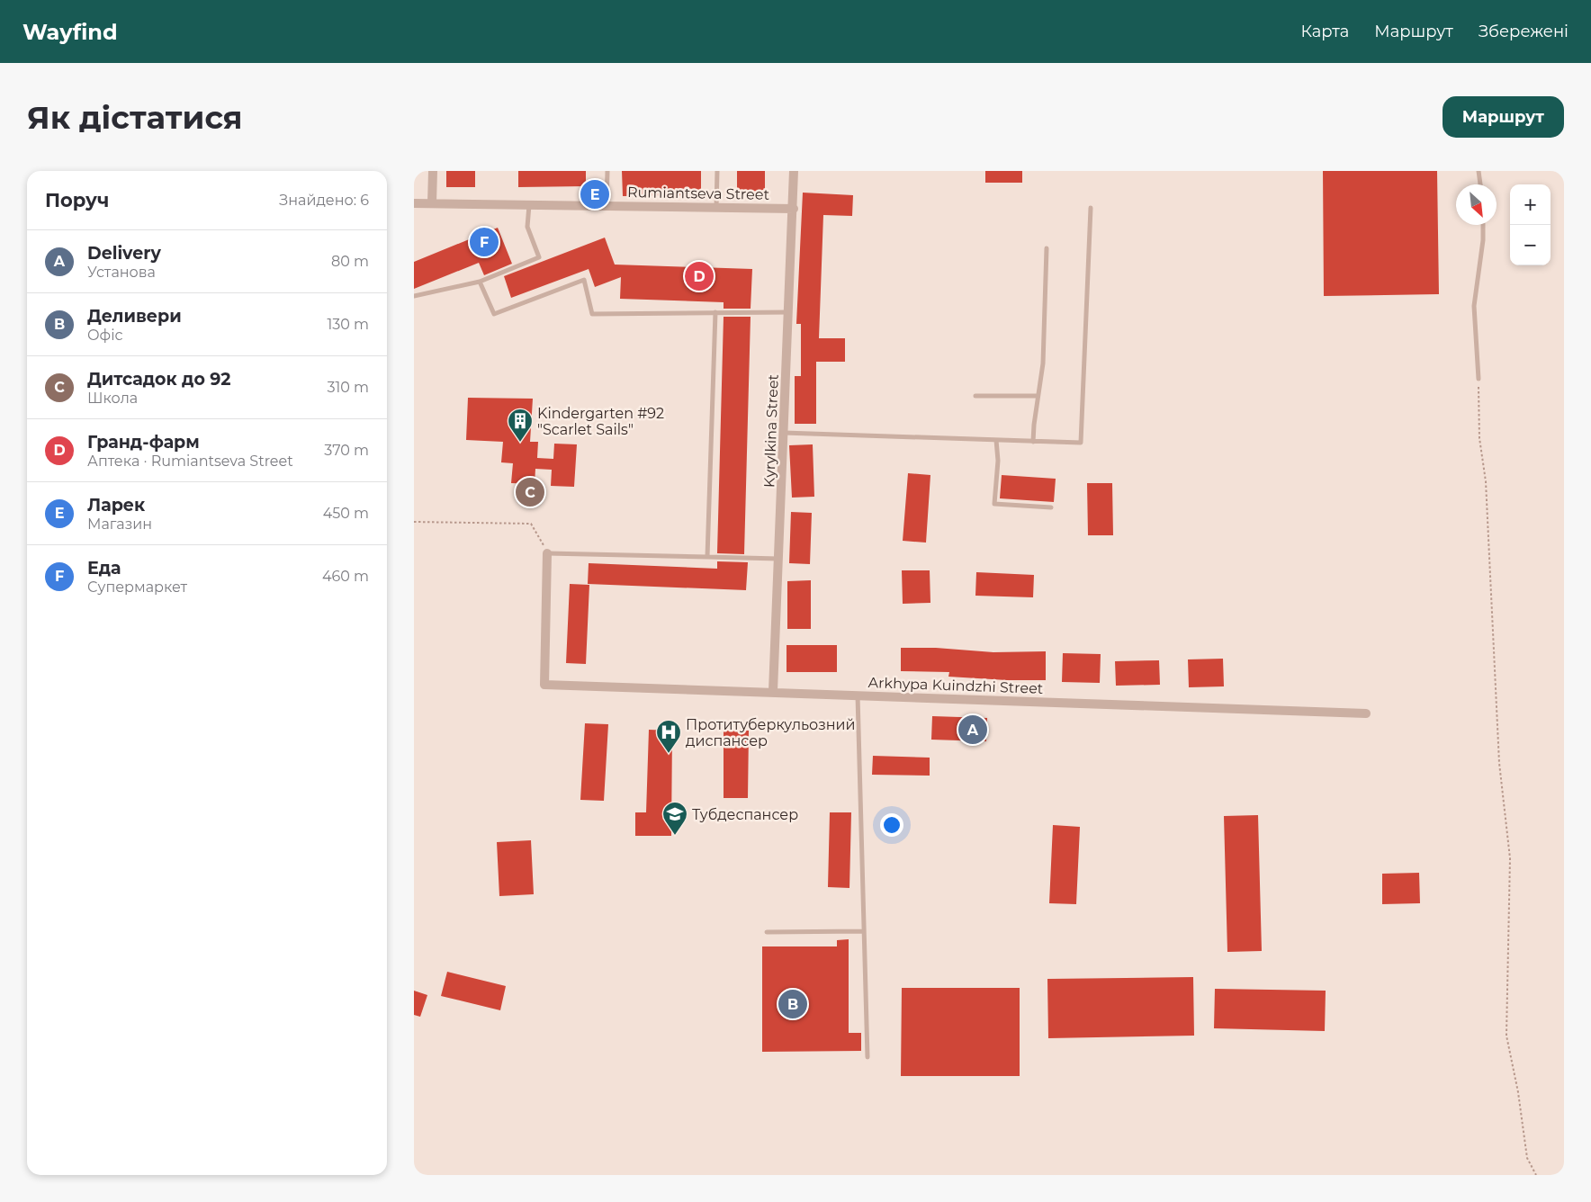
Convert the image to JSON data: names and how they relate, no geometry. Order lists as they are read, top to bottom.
{
  "streets": {
    "street": ["Rumiantseva Street", "Kyrylkina Street", "Arkhypa Kuindzhi Street"]
  },
  "crossings": [
    ["Rumiantseva Street", "Kyrylkina Street"],
    ["Kyrylkina Street", "Arkhypa Kuindzhi Street"]
  ],
  "places": {
    "building": ["Kindergarten #92 \"Scarlet Sails\""],
    "hospital": ["Протитуберкульозний диспансер"],
    "school or university": ["Тубдеспансер"]
  },
  "north": "bottom right",
  "page": {
    "header": "Wayfind",
    "nav": ["Карта", "Маршрут", "Збережені"],
    "buttons": "Маршрут",
    "title": "Як дістатися",
    "heading": ["Поруч", "Знайдено: 6"],
    "pins": [
      "E",
      "F",
      "D",
      "C",
      "A",
      "B"
    ],
    "map_buttons": ["+", "−"],
    "list": [
      {
        "mark": "A",
        "name": "Delivery",
        "note": "Установа",
        "value": "80 m"
      },
      {
        "mark": "B",
        "name": "Деливери",
        "note": "Офіс",
        "value": "130 m"
      },
      {
        "mark": "C",
        "name": "Дитсадок до 92",
        "note": "Школа",
        "value": "310 m"
      },
      {
        "mark": "D",
        "name": "Гранд-фарм",
        "note": "Аптека · Rumiantseva Street",
        "value": "370 m"
      },
      {
        "mark": "E",
        "name": "Ларек",
        "note": "Магазин",
        "value": "450 m"
      },
      {
        "mark": "F",
        "name": "Еда",
        "note": "Супермаркет",
        "value": "460 m"
      }
    ]
  }
}
